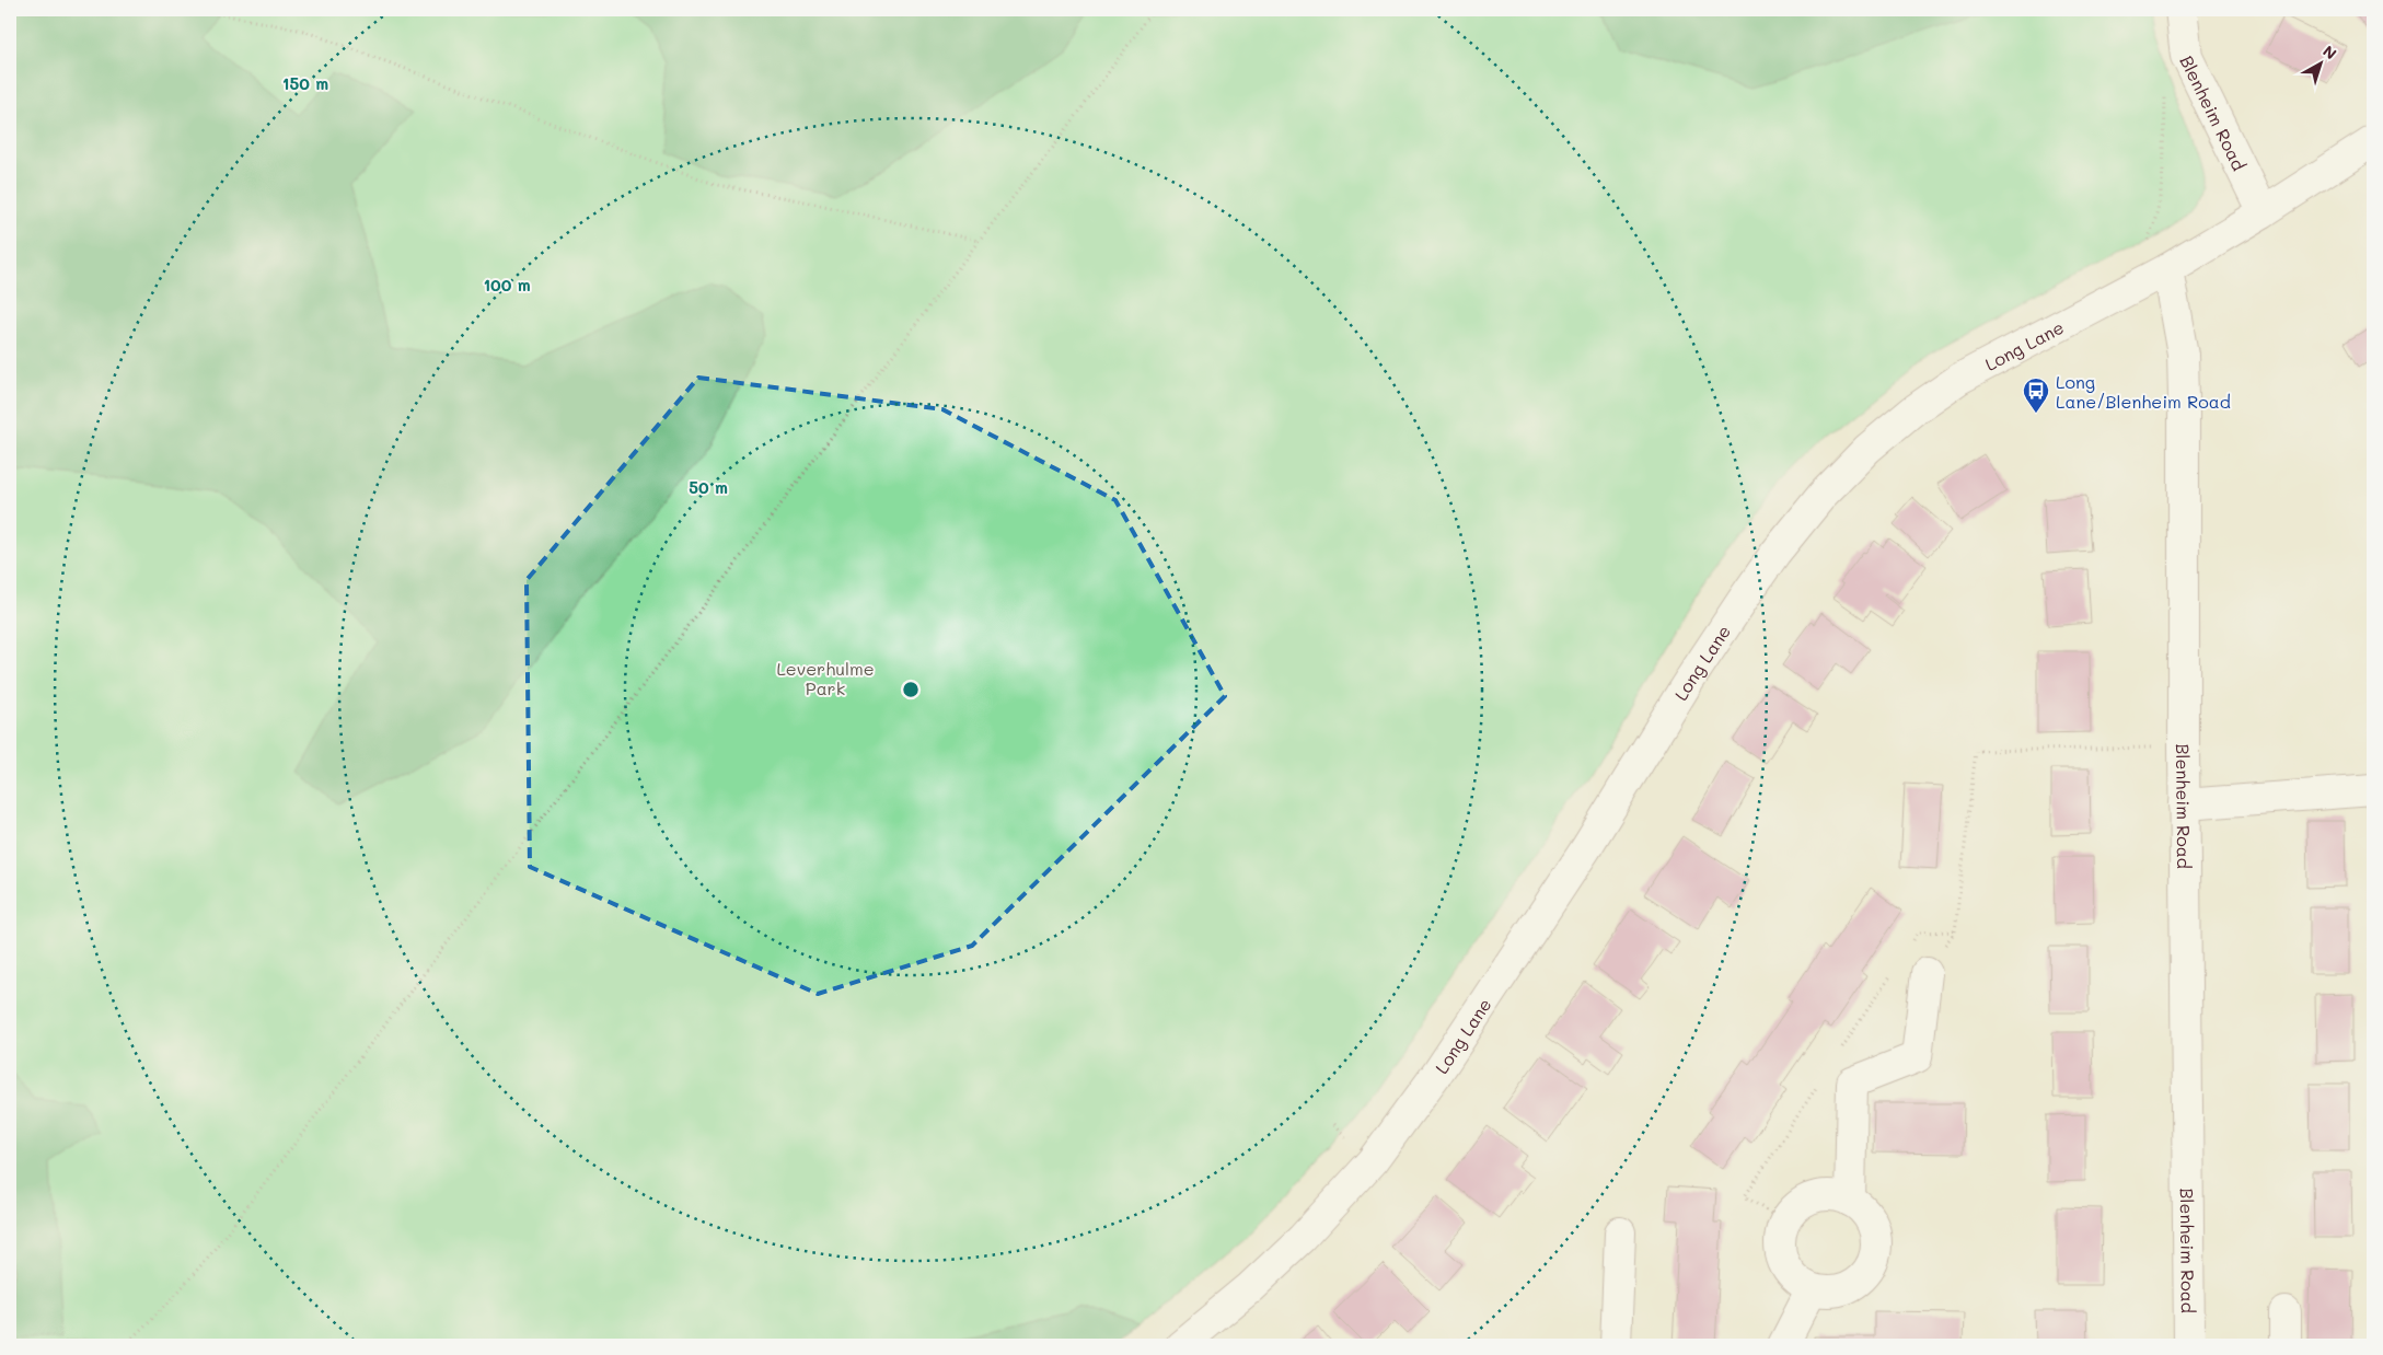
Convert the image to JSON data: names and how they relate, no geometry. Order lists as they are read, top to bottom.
{
  "streets": {
    "street": ["Blenheim Road", "Long Lane"]
  },
  "crossings": [
    ["Blenheim Road", "Long Lane"]
  ],
  "parks": ["Leverhulme Park"],
  "places": {
    "bus stop": ["Long Lane/Blenheim Road"]
  },
  "north": "top right",
  "rings": ["150 m", "100 m", "50 m"]
}
